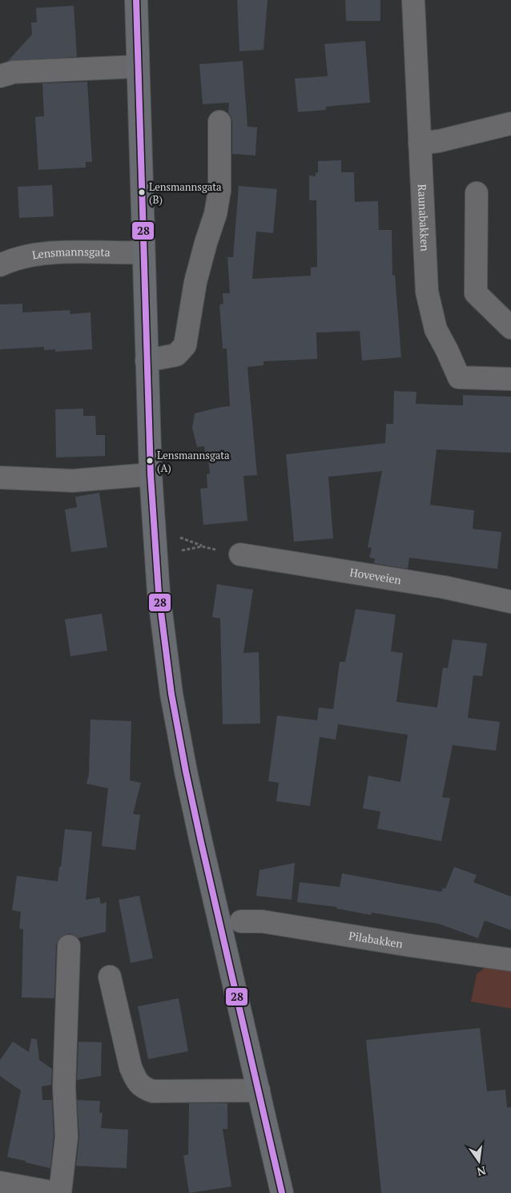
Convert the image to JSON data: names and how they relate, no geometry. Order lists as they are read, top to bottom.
{
  "streets": {
    "street": [
      "Raunabakken",
      "Lensmannsgata",
      "Hoveveien",
      "Pilabakken"
    ]
  },
  "places": ["Lensmannsgata (B)", "Lensmannsgata (A)"],
  "lines": ["transit line 28"],
  "north": "bottom"
}
